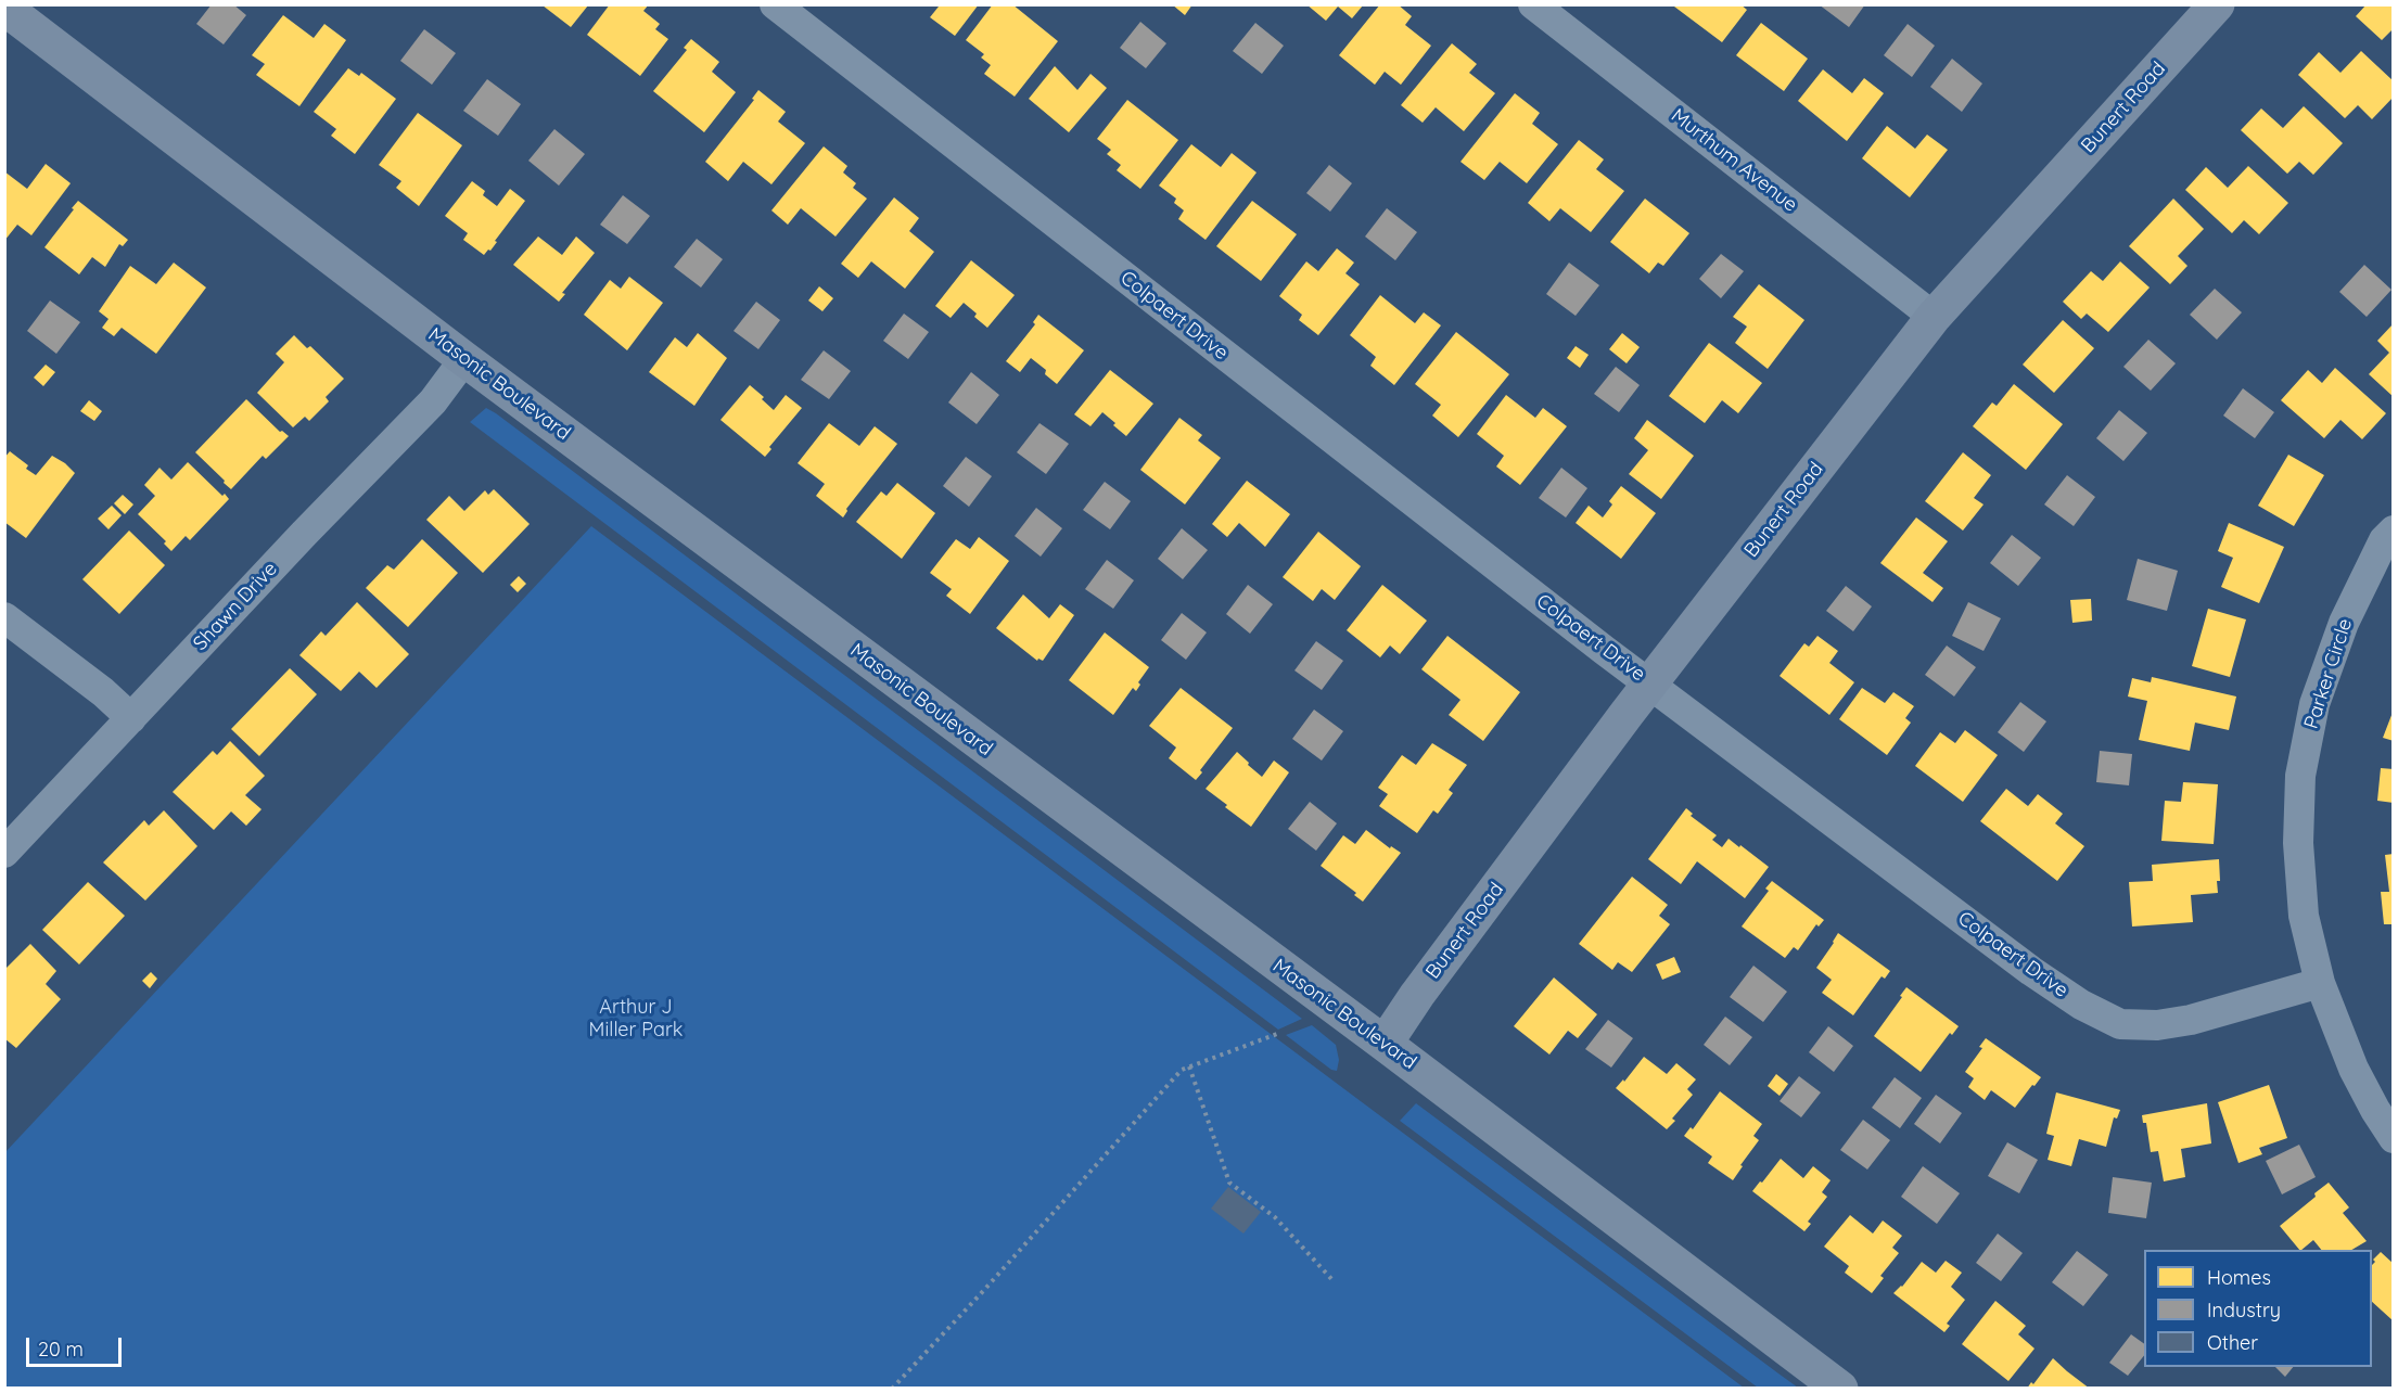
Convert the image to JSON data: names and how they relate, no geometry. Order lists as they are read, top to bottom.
{
  "streets": {
    "street": [
      "Bunert Road",
      "Murthum Avenue",
      "Colpaert Drive",
      "Masonic Boulevard",
      "Shawn Drive",
      "Parker Circle"
    ]
  },
  "crossings": [
    ["Bunert Road", "Murthum Avenue"],
    ["Bunert Road", "Colpaert Drive"],
    ["Bunert Road", "Masonic Boulevard"],
    ["Colpaert Drive", "Parker Circle"],
    ["Masonic Boulevard", "Shawn Drive"]
  ],
  "parks": ["Arthur J Miller Park"],
  "legend": ["Homes", "Industry", "Other"],
  "scale_bar": "20 m"
}
